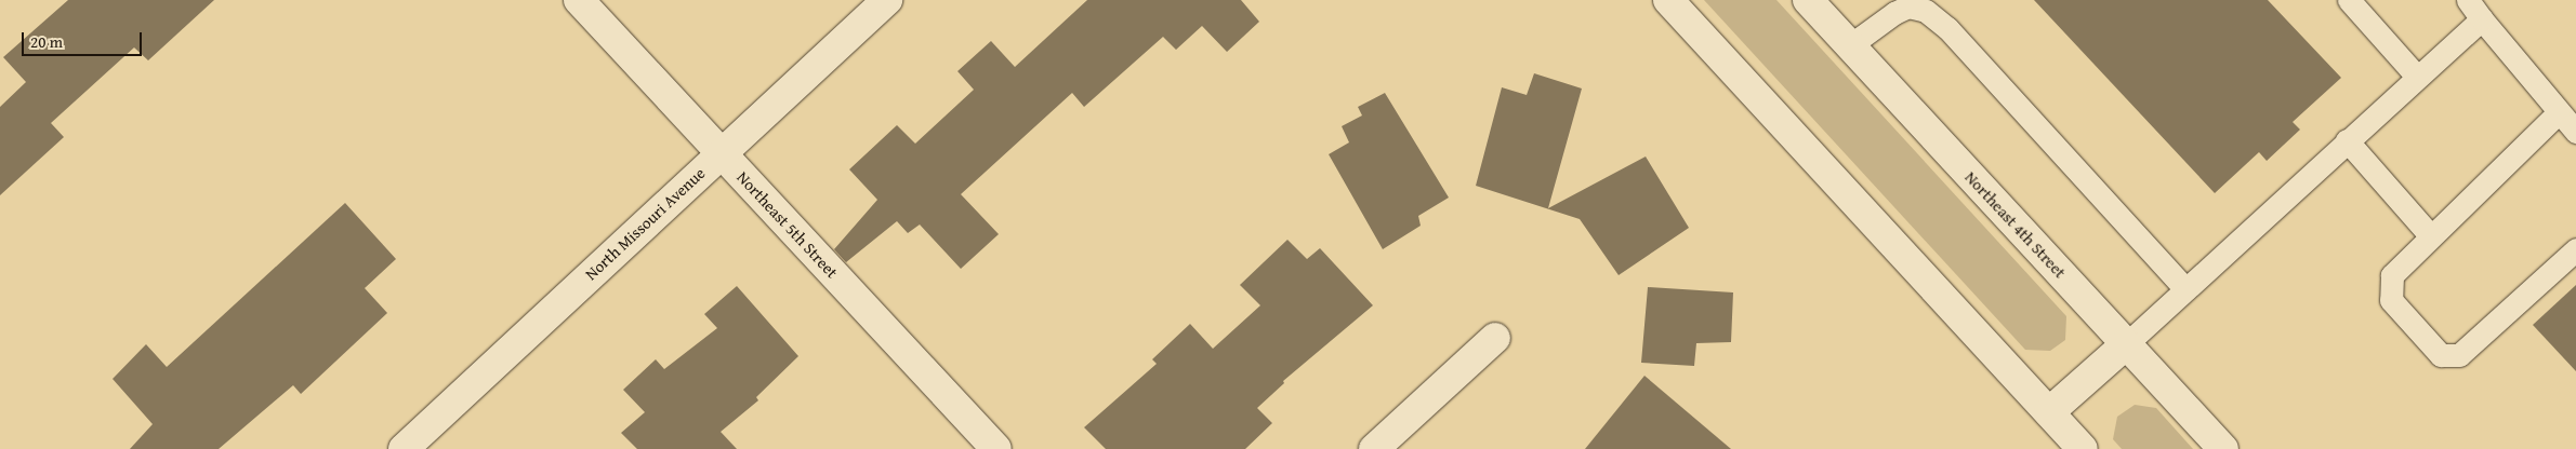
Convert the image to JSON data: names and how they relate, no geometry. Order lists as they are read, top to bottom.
{
  "streets": {
    "street": ["North Missouri Avenue", "Northeast 5th Street", "Northeast 4th Street"]
  },
  "crossings": [
    ["North Missouri Avenue", "Northeast 5th Street"]
  ],
  "scale_bar": "20 m"
}
